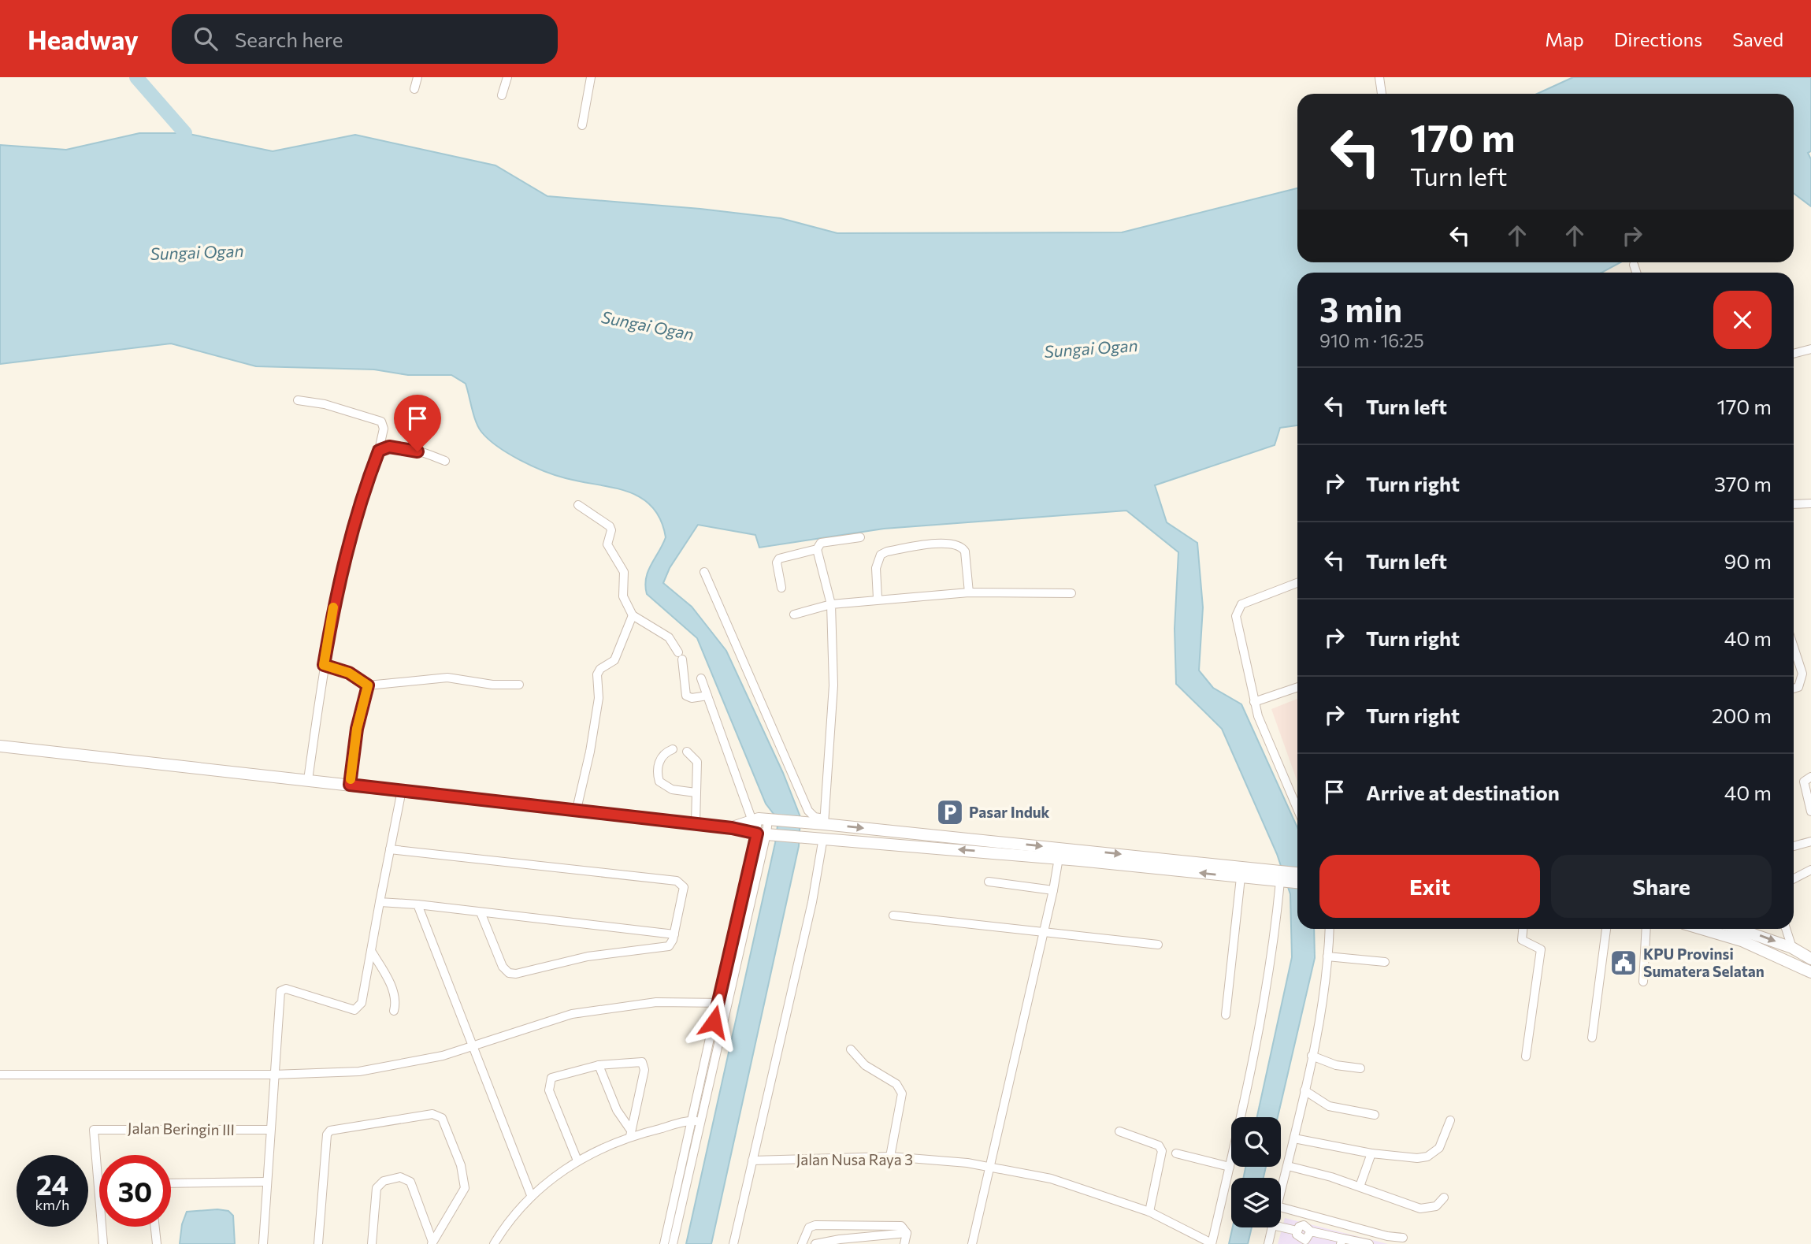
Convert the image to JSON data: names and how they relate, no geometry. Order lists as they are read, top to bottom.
{
  "streets": {
    "street": ["Jalan Beringin III", "Jalan Nusa Raya 3"]
  },
  "water": ["Sungai Ogan"],
  "places": {
    "parking": ["Pasar Induk"],
    "public building": ["KPU Provinsi Sumatera Selatan"]
  },
  "page": {
    "header": "Headway",
    "search": "Search here",
    "nav": ["Map", "Directions", "Saved"],
    "turn": ["170 m", "Turn left"],
    "heading": ["3 min", "910 m · 16:25"],
    "list": [
      {
        "name": "Turn left",
        "value": "170 m"
      },
      {
        "name": "Turn right",
        "value": "370 m"
      },
      {
        "name": "Turn left",
        "value": "90 m"
      },
      {
        "name": "Turn right",
        "value": "40 m"
      },
      {
        "name": "Turn right",
        "value": "200 m"
      },
      {
        "name": "Arrive at destination",
        "value": "40 m"
      }
    ],
    "buttons": ["Exit", "Share"],
    "speed": "24 km/h",
    "limit": "30"
  }
}
